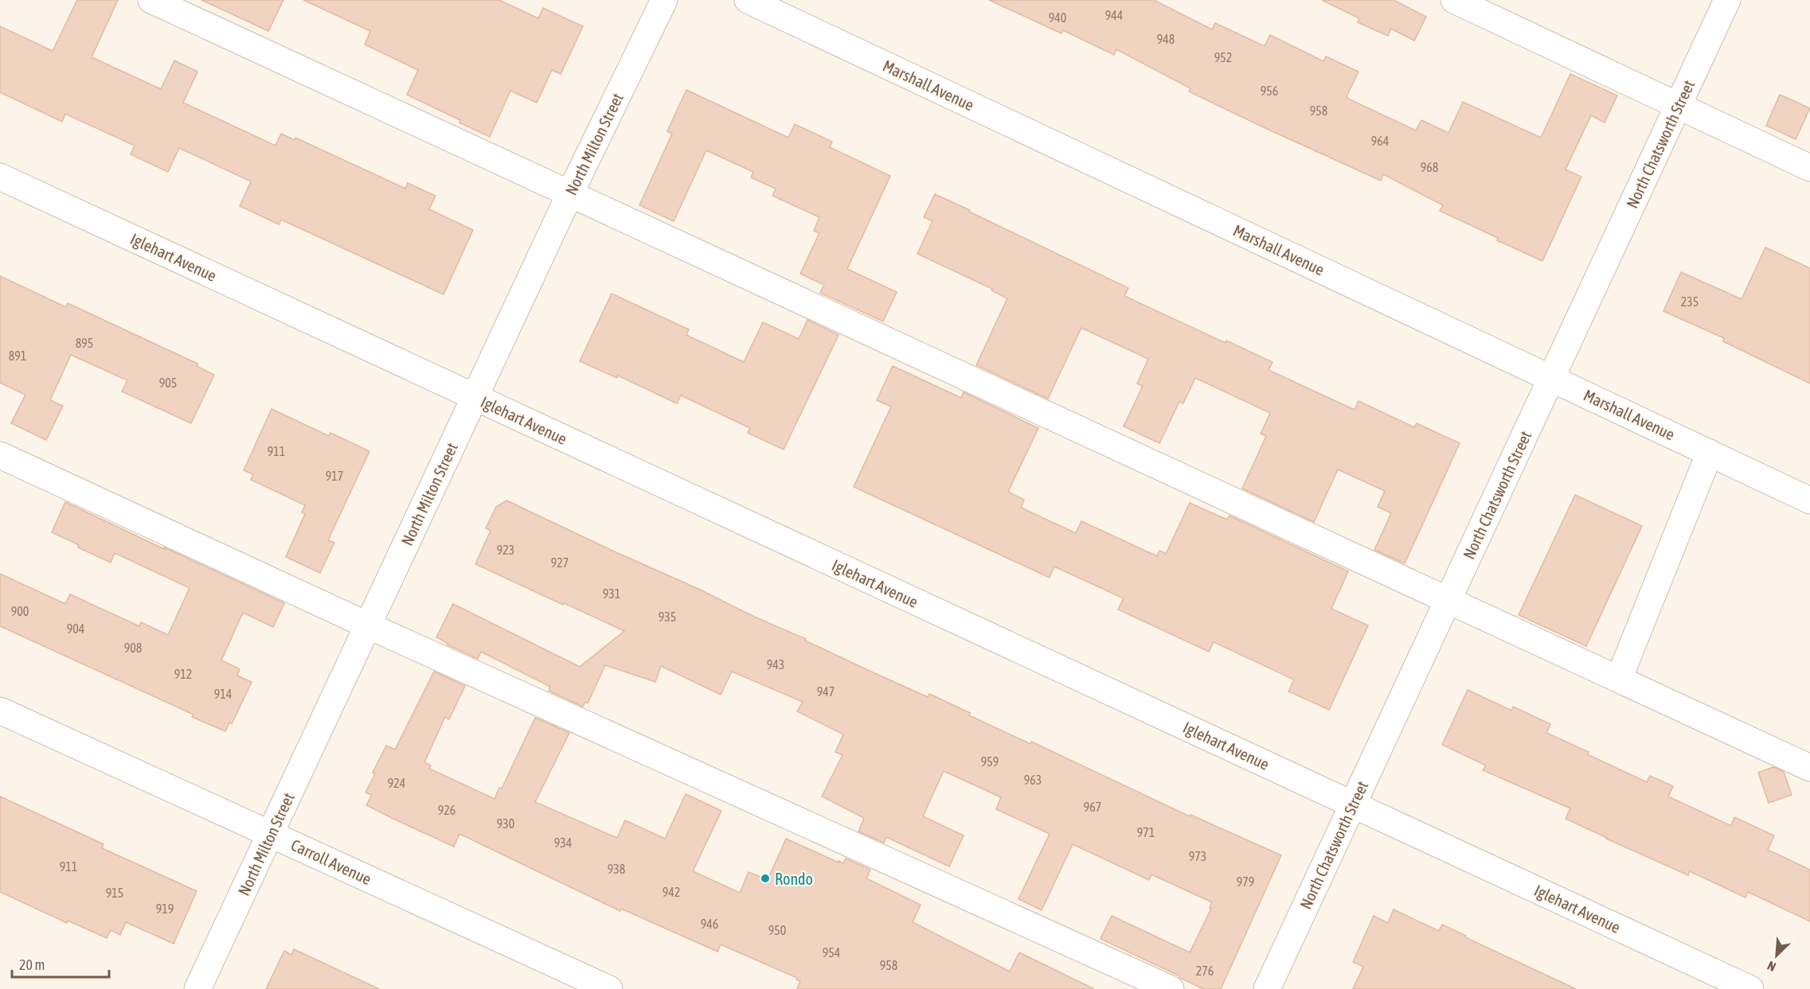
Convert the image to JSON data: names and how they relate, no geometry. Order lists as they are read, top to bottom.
{
  "streets": {
    "street": [
      "Marshall Avenue",
      "North Milton Street",
      "North Chatsworth Street",
      "Iglehart Avenue",
      "Carroll Avenue"
    ]
  },
  "crossings": [
    ["Marshall Avenue", "North Chatsworth Street"],
    ["North Milton Street", "Iglehart Avenue"],
    ["North Milton Street", "Carroll Avenue"],
    ["North Chatsworth Street", "Iglehart Avenue"]
  ],
  "places": ["Rondo"],
  "house_numbers": [
    "944",
    "940",
    "948",
    "952",
    "956",
    "958",
    "964",
    "968",
    "235",
    "895",
    "891",
    "905",
    "911",
    "917",
    "923",
    "927",
    "931",
    "900",
    "935",
    "904",
    "908",
    "943",
    "912",
    "947",
    "914",
    "959",
    "963",
    "924",
    "967",
    "926",
    "930",
    "971",
    "934",
    "973",
    "911",
    "938",
    "979",
    "942",
    "915",
    "919",
    "946",
    "950",
    "954",
    "958",
    "276"
  ],
  "scale_bar": "20 m",
  "north": "bottom left"
}
